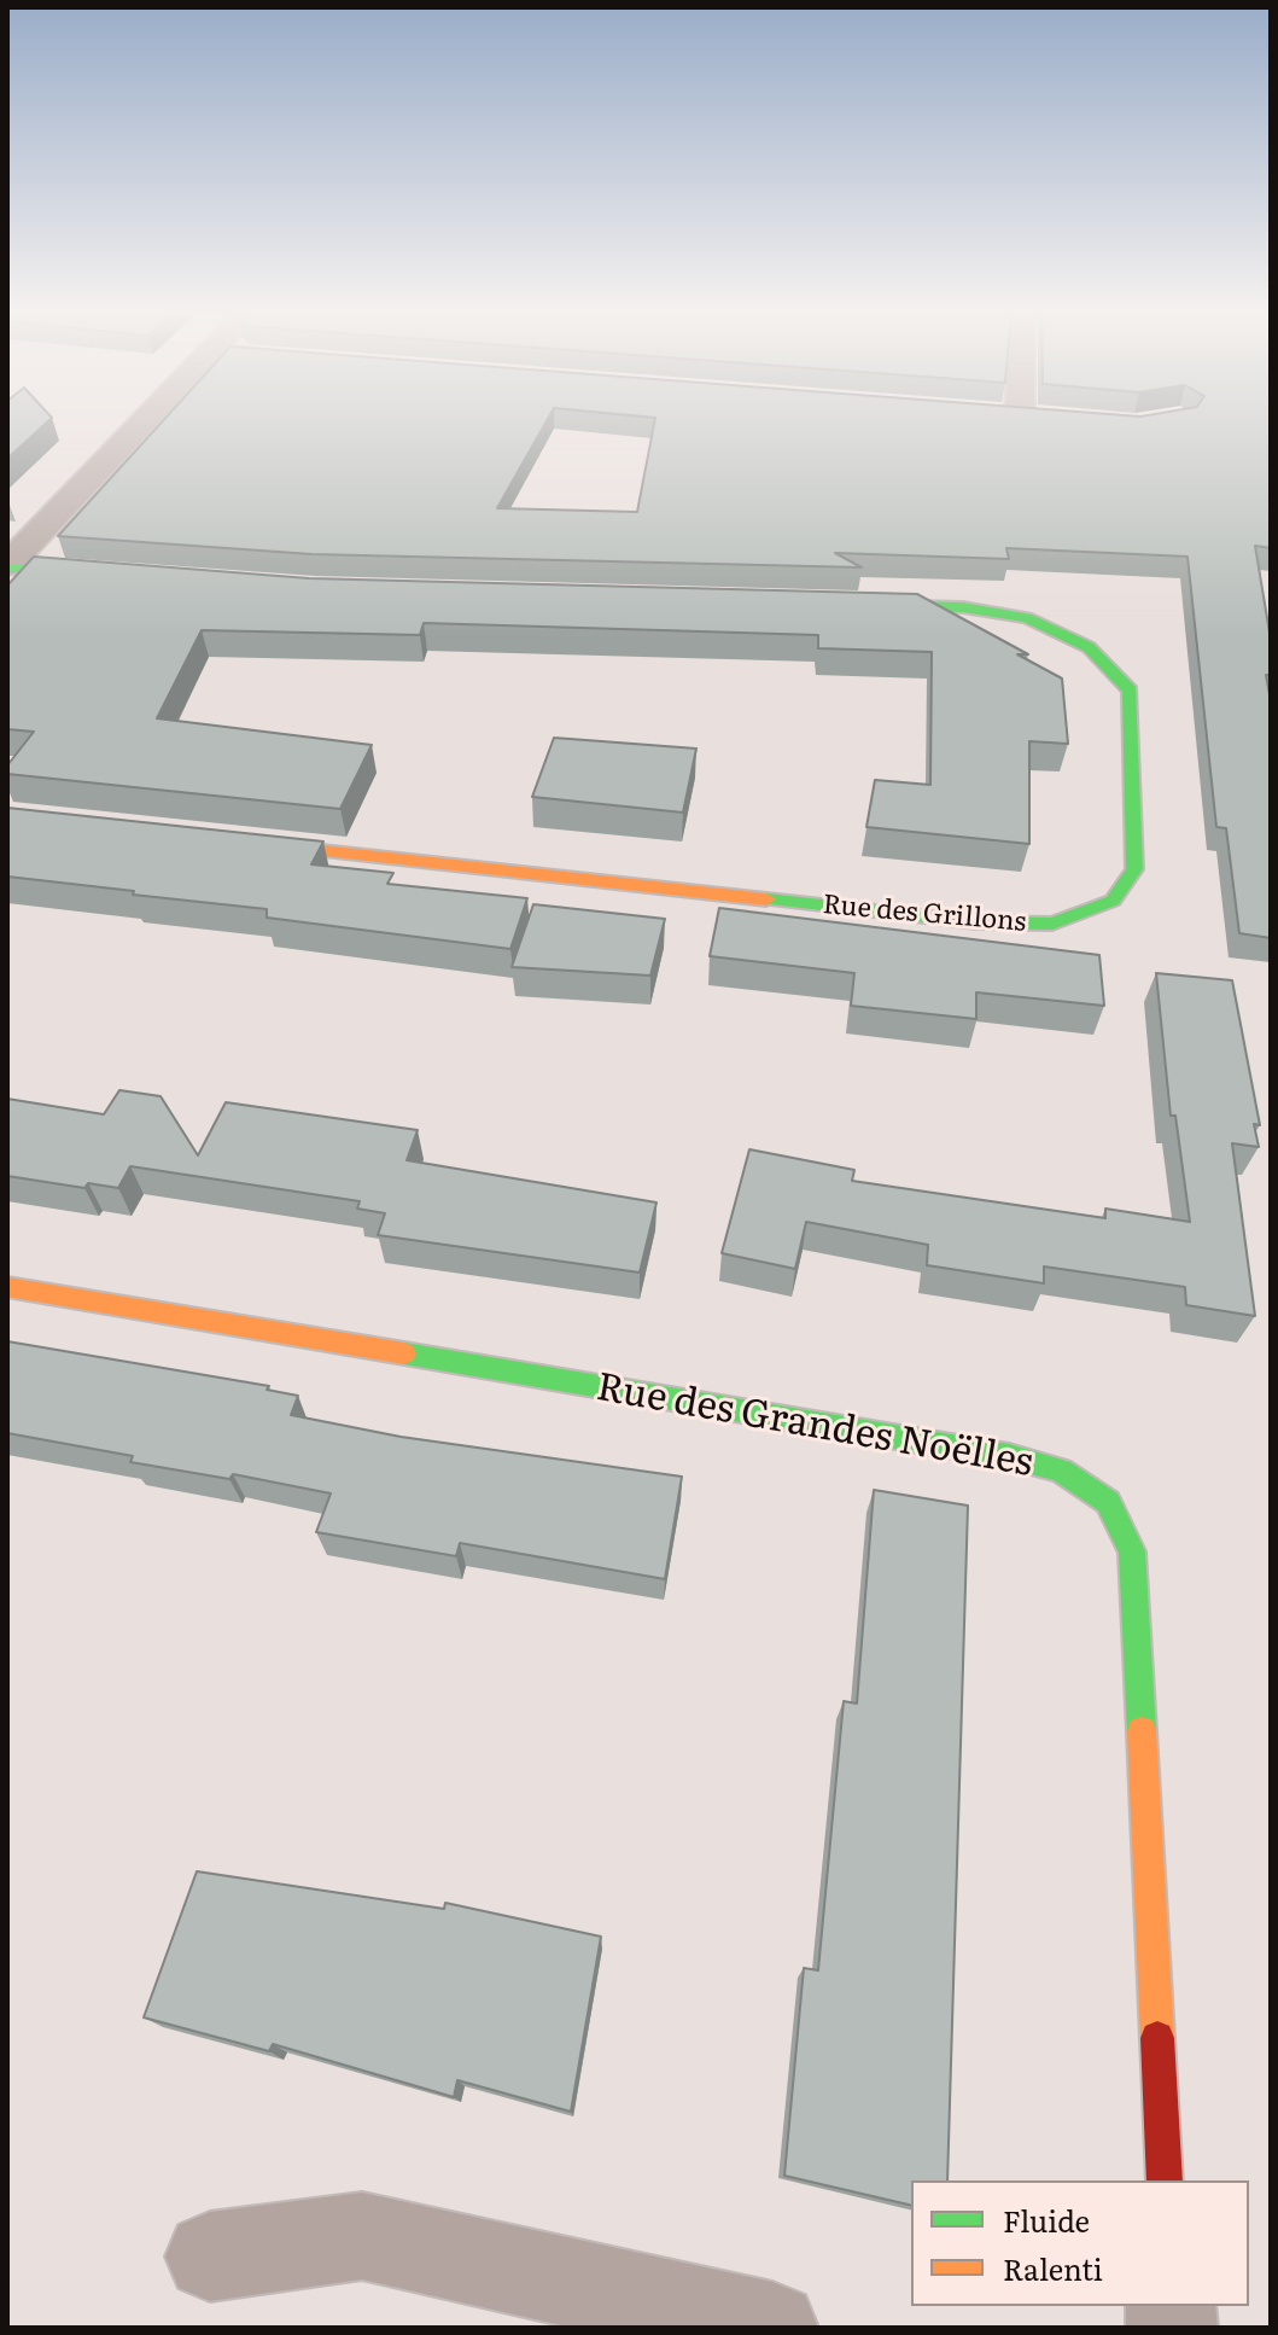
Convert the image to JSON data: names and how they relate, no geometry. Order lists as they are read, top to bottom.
{
  "streets": {
    "street": ["Rue des Grillons", "Rue des Grandes Noëlles"]
  },
  "legend": ["Fluide", "Ralenti"]
}
